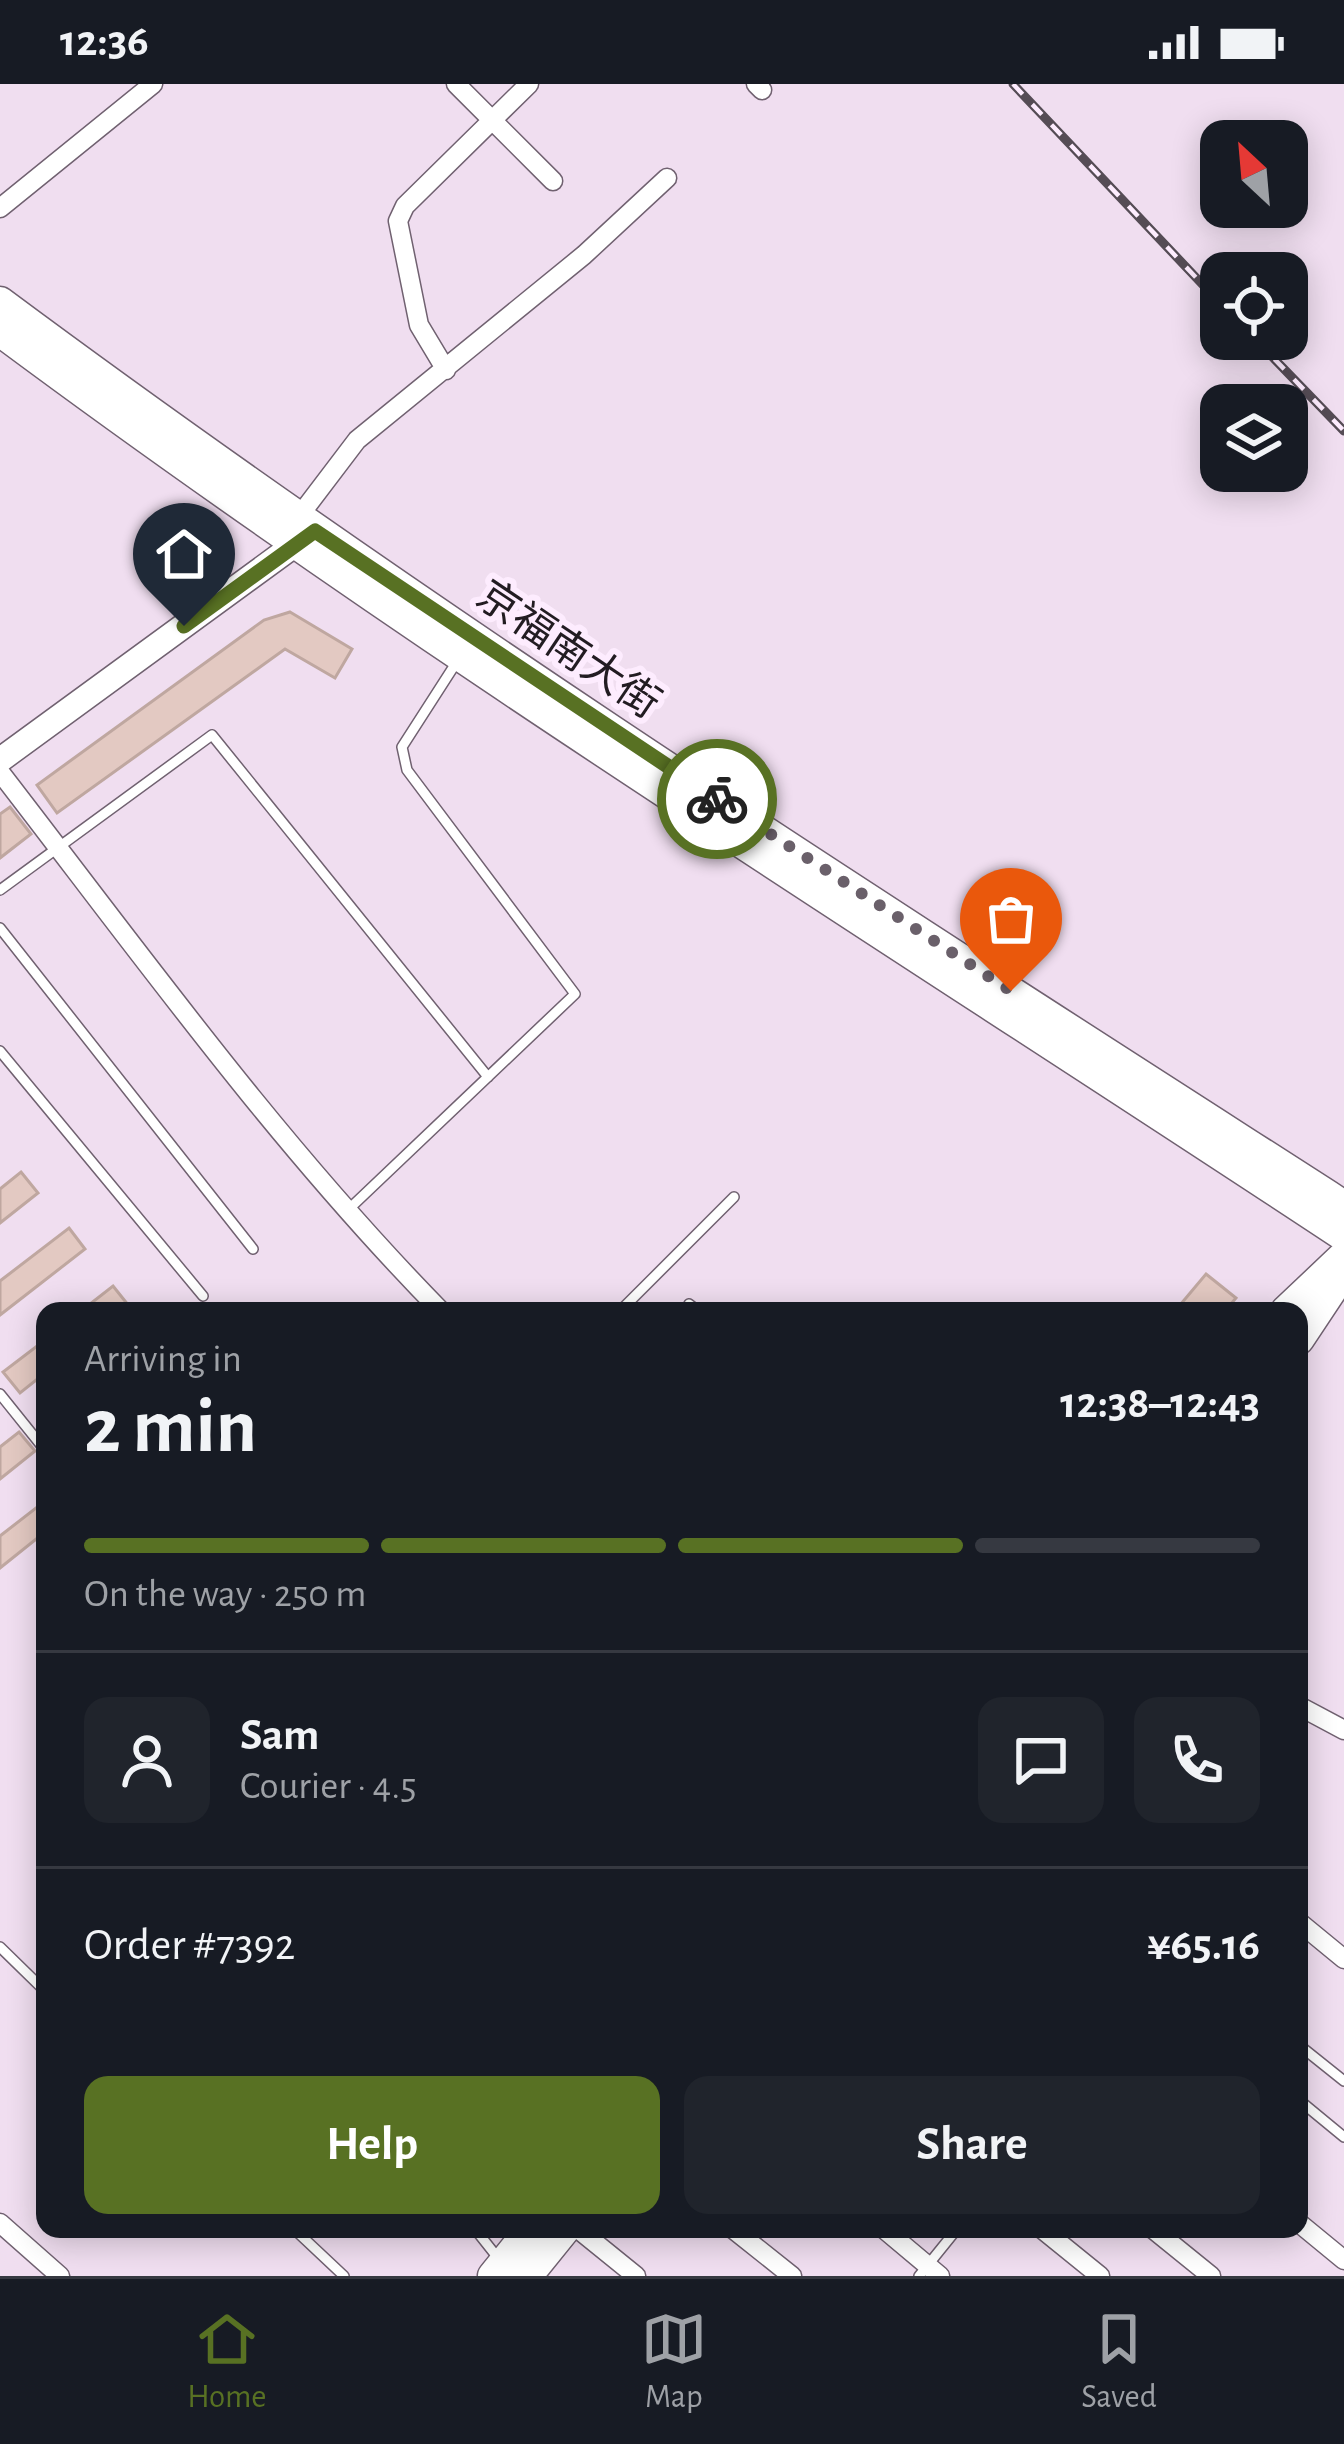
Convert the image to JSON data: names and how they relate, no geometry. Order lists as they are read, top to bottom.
{
  "streets": {
    "highway": ["京福南大街"]
  },
  "north": "top left",
  "page": {
    "status": "12:36",
    "heading": ["2 min", "Arriving in", "12:38–12:43"],
    "panel": [
      "Sam",
      "Courier · 4.5",
      "Order #7392",
      "¥65.16"
    ],
    "bar": "On the way · 250 m",
    "buttons": ["Help", "Share"],
    "tabs": ["Home", "Map", "Saved"]
  }
}
